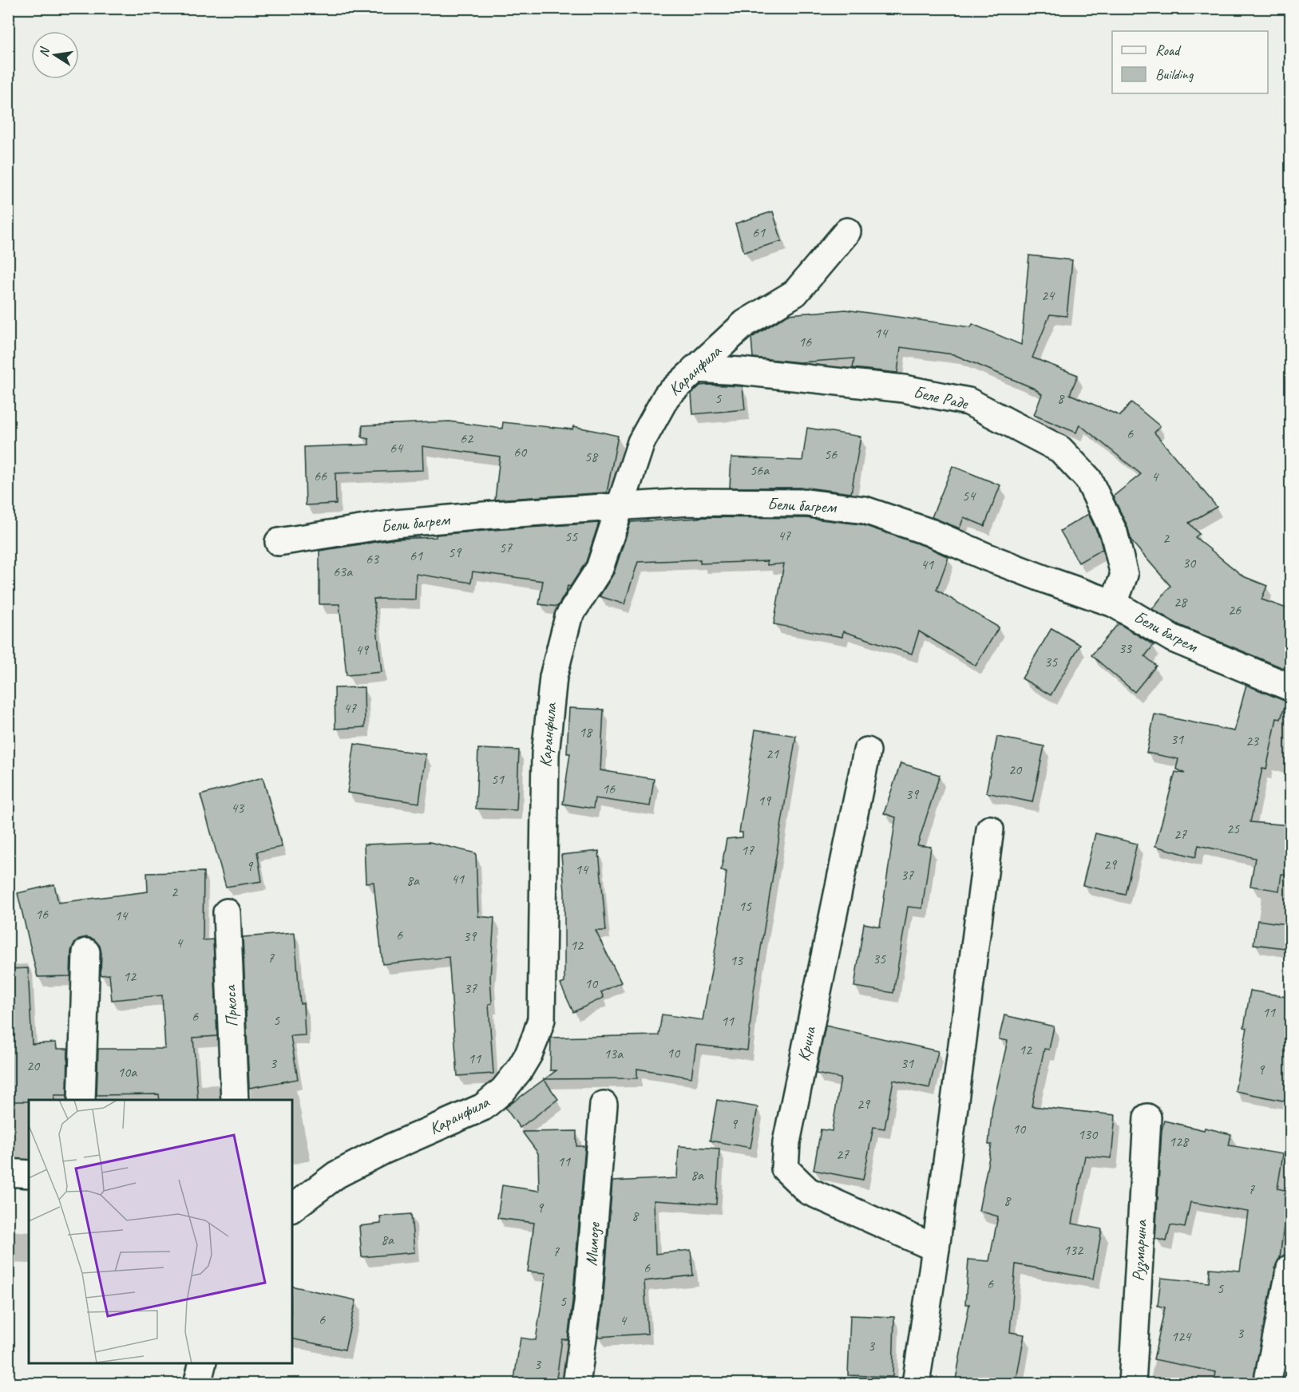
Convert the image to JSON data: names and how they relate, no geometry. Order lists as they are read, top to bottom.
{
  "streets": {
    "street": [
      "Каранфила",
      "Беле Раде",
      "Бели багрем",
      "Пркоса",
      "Крина",
      "Мимозе",
      "Рузмарина"
    ]
  },
  "crossings": [
    ["Каранфила", "Беле Раде"],
    ["Каранфила", "Бели багрем"],
    ["Беле Раде", "Бели багрем"]
  ],
  "house_numbers": [
    "61",
    "24",
    "14",
    "16",
    "5",
    "8",
    "6",
    "62",
    "64",
    "60",
    "56",
    "58",
    "56a",
    "66",
    "4",
    "54",
    "47",
    "55",
    "2",
    "57",
    "59",
    "61",
    "63",
    "30",
    "41",
    "63a",
    "28",
    "26",
    "33",
    "49",
    "35",
    "47",
    "18",
    "31",
    "23",
    "21",
    "20",
    "51",
    "16",
    "39",
    "19",
    "43",
    "25",
    "27",
    "17",
    "29",
    "9",
    "14",
    "37",
    "41",
    "8a",
    "2",
    "15",
    "16",
    "14",
    "6",
    "39",
    "4",
    "12",
    "7",
    "35",
    "13",
    "12",
    "10",
    "37",
    "11",
    "6",
    "5",
    "11",
    "12",
    "10",
    "13a",
    "11",
    "3",
    "31",
    "20",
    "9",
    "10a",
    "29",
    "9",
    "10",
    "130",
    "128",
    "27",
    "11",
    "8a",
    "7",
    "8",
    "9",
    "8",
    "8a",
    "132",
    "7",
    "6",
    "6",
    "5",
    "5",
    "6",
    "4",
    "3",
    "124",
    "3",
    "3"
  ],
  "legend": ["Road", "Building"],
  "north": "left"
}
